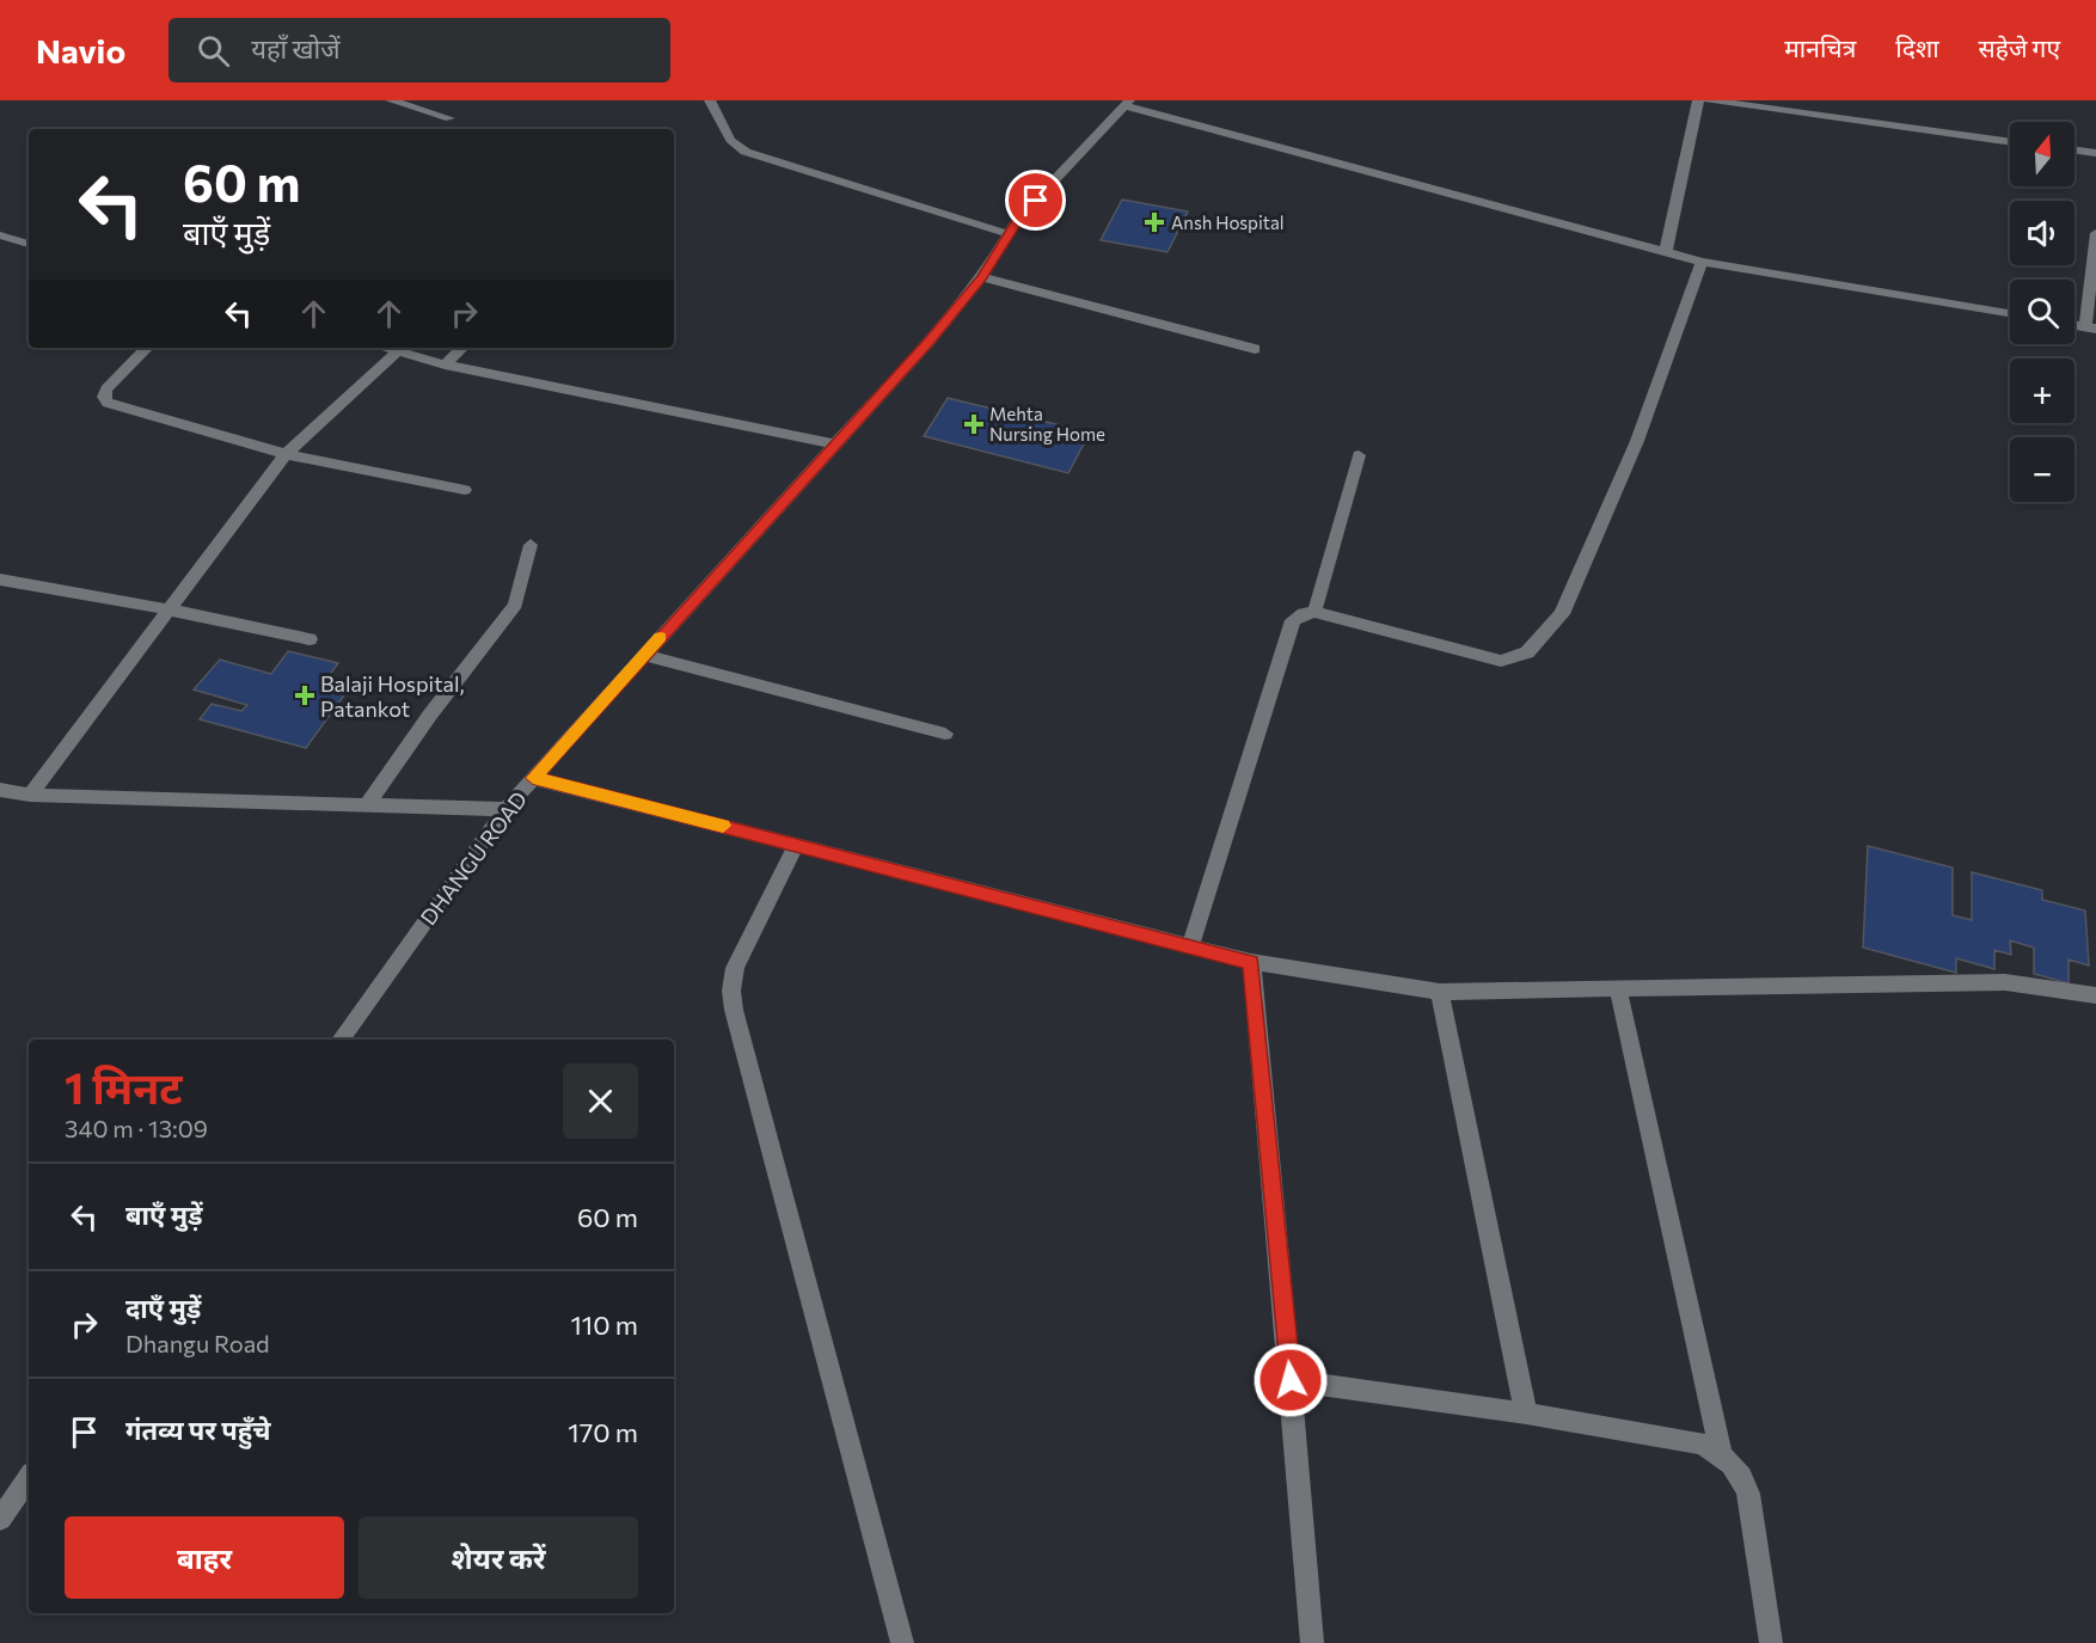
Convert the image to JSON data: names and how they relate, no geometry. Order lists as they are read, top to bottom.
{
  "streets": {
    "street": ["DHANGU ROAD"]
  },
  "places": {
    "health": ["Ansh Hospital", "Mehta Nursing Home", "Balaji Hospital, Patankot"]
  },
  "north": "top",
  "page": {
    "header": "Navio",
    "search": "यहाँ खोजें",
    "nav": ["मानचित्र", "दिशा", "सहेजे गए"],
    "map_buttons": ["+", "−"],
    "turn": ["60 m", "बाएँ मुड़ें"],
    "heading": ["1 मिनट", "340 m · 13:09"],
    "list": [
      {
        "name": "बाएँ मुड़ें",
        "value": "60 m"
      },
      {
        "name": "दाएँ मुड़ें",
        "note": "Dhangu Road",
        "value": "110 m"
      },
      {
        "name": "गंतव्य पर पहुँचे",
        "value": "170 m"
      }
    ],
    "buttons": ["बाहर", "शेयर करें"]
  }
}
